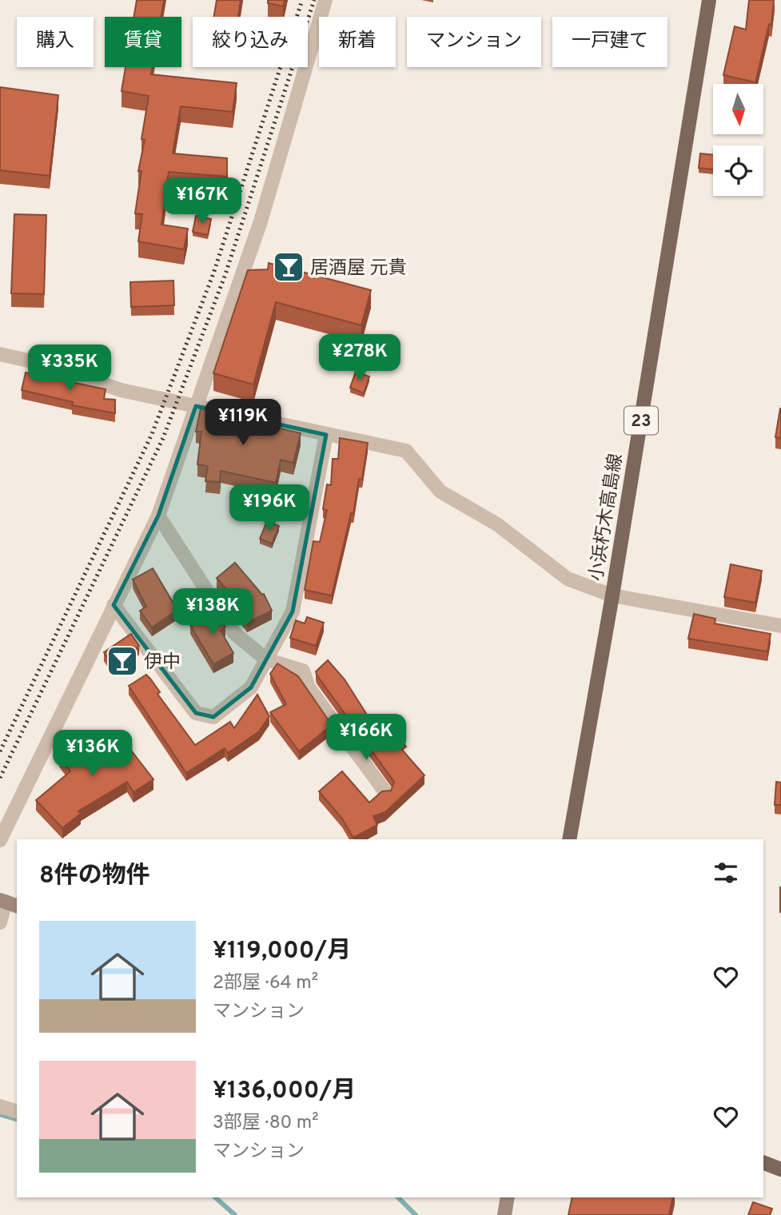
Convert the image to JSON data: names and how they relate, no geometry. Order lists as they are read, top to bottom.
{
  "streets": {
    "main road": ["23", "小浜朽木高島線"]
  },
  "places": {
    "bar": ["居酒屋 元貴", "伊中"]
  },
  "north": "bottom",
  "page": {
    "chip": [
      "購入",
      "賃貸",
      "絞り込み",
      "新着",
      "マンション",
      "一戸建て"
    ],
    "price": [
      "¥167K",
      "¥278K",
      "¥335K",
      "¥119K",
      "¥196K",
      "¥138K",
      "¥166K",
      "¥136K"
    ],
    "heading": "8件の物件",
    "list": [
      {
        "name": "¥119,000/月",
        "note": "2部屋 · 64 m² · マンション"
      },
      {
        "name": "¥136,000/月",
        "note": "3部屋 · 80 m² · マンション"
      }
    ]
  }
}
